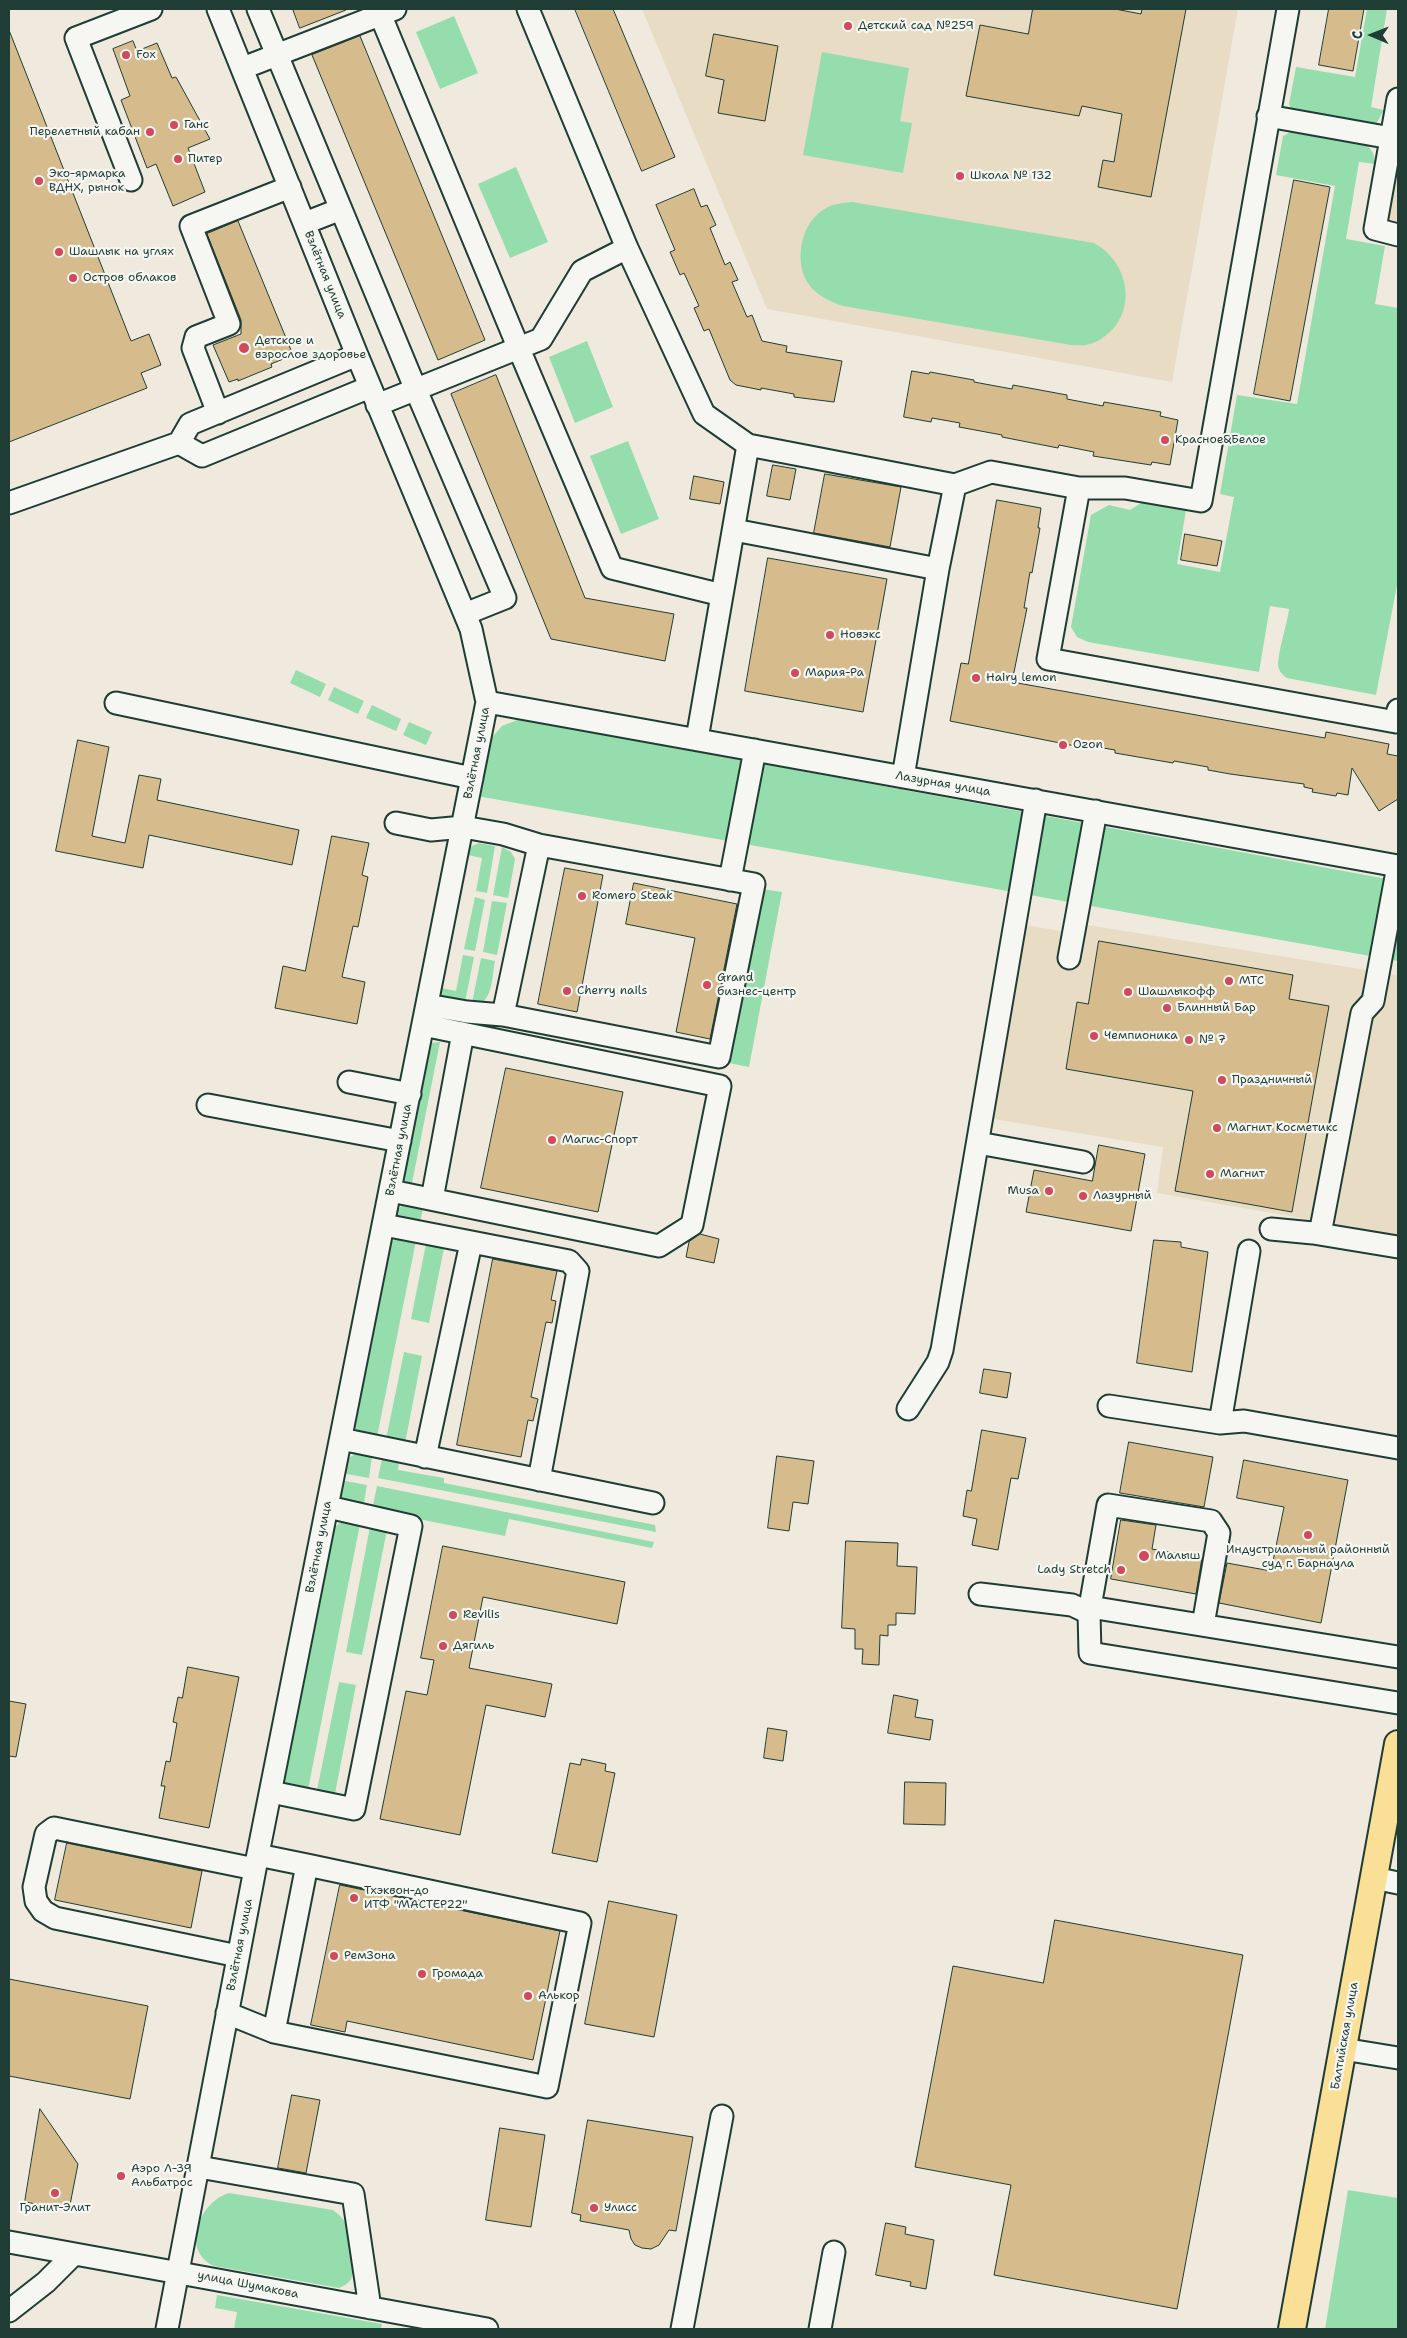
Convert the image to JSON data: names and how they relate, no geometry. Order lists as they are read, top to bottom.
{
  "streets": {
    "main road": ["Балтийская улица"],
    "street": ["Взлётная улица", "Лазурная улица", "улица Шумакова"]
  },
  "crossings": [
    ["Взлётная улица", "Лазурная улица"],
    ["Взлётная улица", "улица Шумакова"]
  ],
  "places": [
    "Детский сад №259",
    "Fox",
    "Ганс",
    "Перелетный кабан",
    "Питер",
    "Школа № 132",
    "Эко-ярмарка ВДНХ, рынок",
    "Шашлык на углях",
    "Остров облаков",
    "Детское и взрослое здоровье",
    "Красное&Белое",
    "Новэкс",
    "Мария-Ра",
    "Hairy lemon",
    "Ozon",
    "Romero Steak",
    "МТС",
    "Grand бизнес-центр",
    "Cherry nails",
    "Шашлыкофф",
    "Блинный Бар",
    "Чемпионика",
    "№ 7",
    "Праздничный",
    "Магнит Косметикс",
    "Магис-Спорт",
    "Магнит",
    "Musa",
    "Лазурный",
    "Индустриальный районный суд г. Барнаула",
    "Малыш",
    "Lady Stretch",
    "Revilis",
    "Дягиль",
    "Тхэквон-до ИТФ \"МАСТЕР22\"",
    "РемЗона",
    "Громада",
    "Алькор",
    "Аэро Л-39 Альбатрос",
    "Гранит-Элит",
    "Улисс"
  ],
  "north": "left"
}
